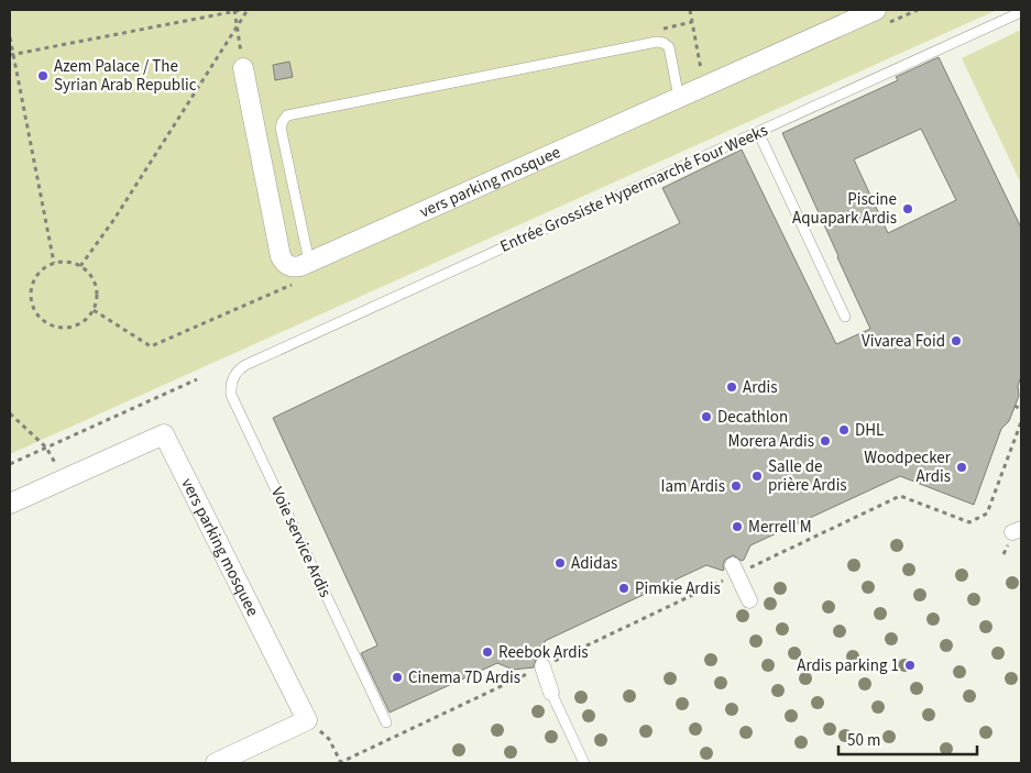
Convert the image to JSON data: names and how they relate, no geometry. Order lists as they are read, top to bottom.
{
  "streets": {
    "street": ["vers parking mosquee"],
    "lane": ["Entrée Grossiste Hypermarché Four Weeks", "Voie service Ardis"]
  },
  "crossings": [
    ["Entrée Grossiste Hypermarché Four Weeks", "Voie service Ardis"]
  ],
  "places": [
    "Azem Palace / The Syrian Arab Republic",
    "Piscine Aquapark Ardis",
    "Vivarea Foid",
    "Ardis",
    "Decathlon",
    "DHL",
    "Morera Ardis",
    "Woodpecker Ardis",
    "Salle de prière Ardis",
    "Iam Ardis",
    "Merrell M",
    "Adidas",
    "Pimkie Ardis",
    "Reebok Ardis",
    "Ardis parking 1",
    "Cinema 7D Ardis"
  ],
  "scale_bar": "50 m"
}
